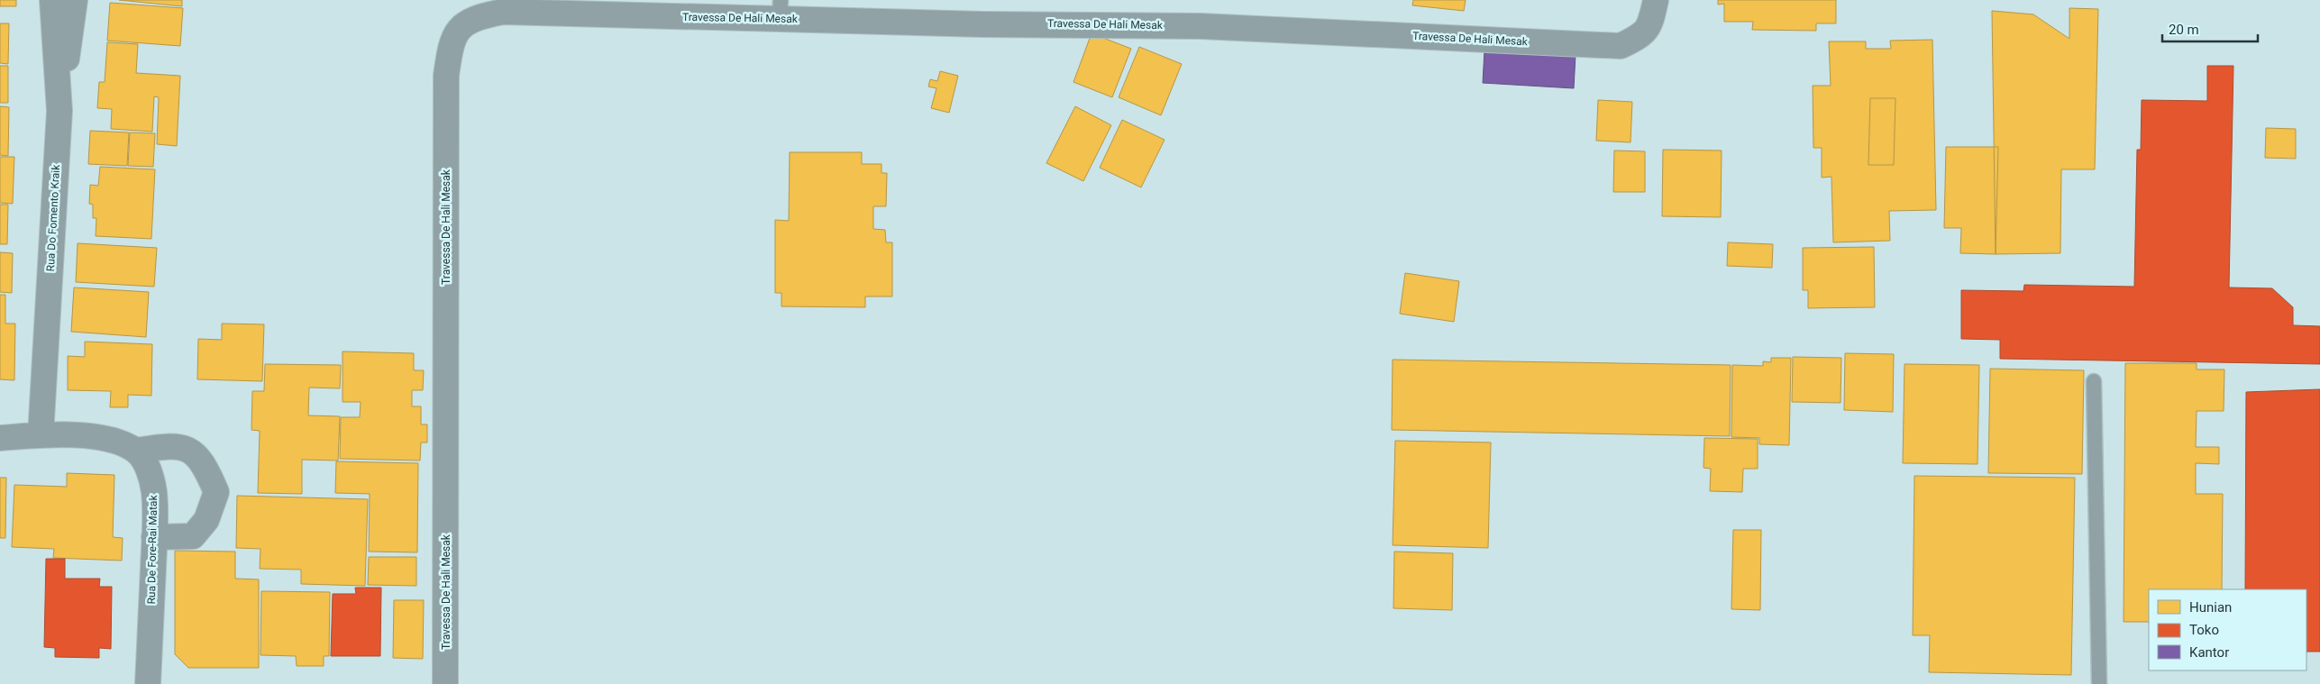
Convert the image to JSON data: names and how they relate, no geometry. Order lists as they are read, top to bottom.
{
  "streets": {
    "street": ["Travessa De Hali Mesak", "Rua Do Fomento Kraik", "Rua De Fore-Rai Matak"]
  },
  "legend": ["Hunian", "Toko", "Kantor"],
  "scale_bar": "20 m"
}
